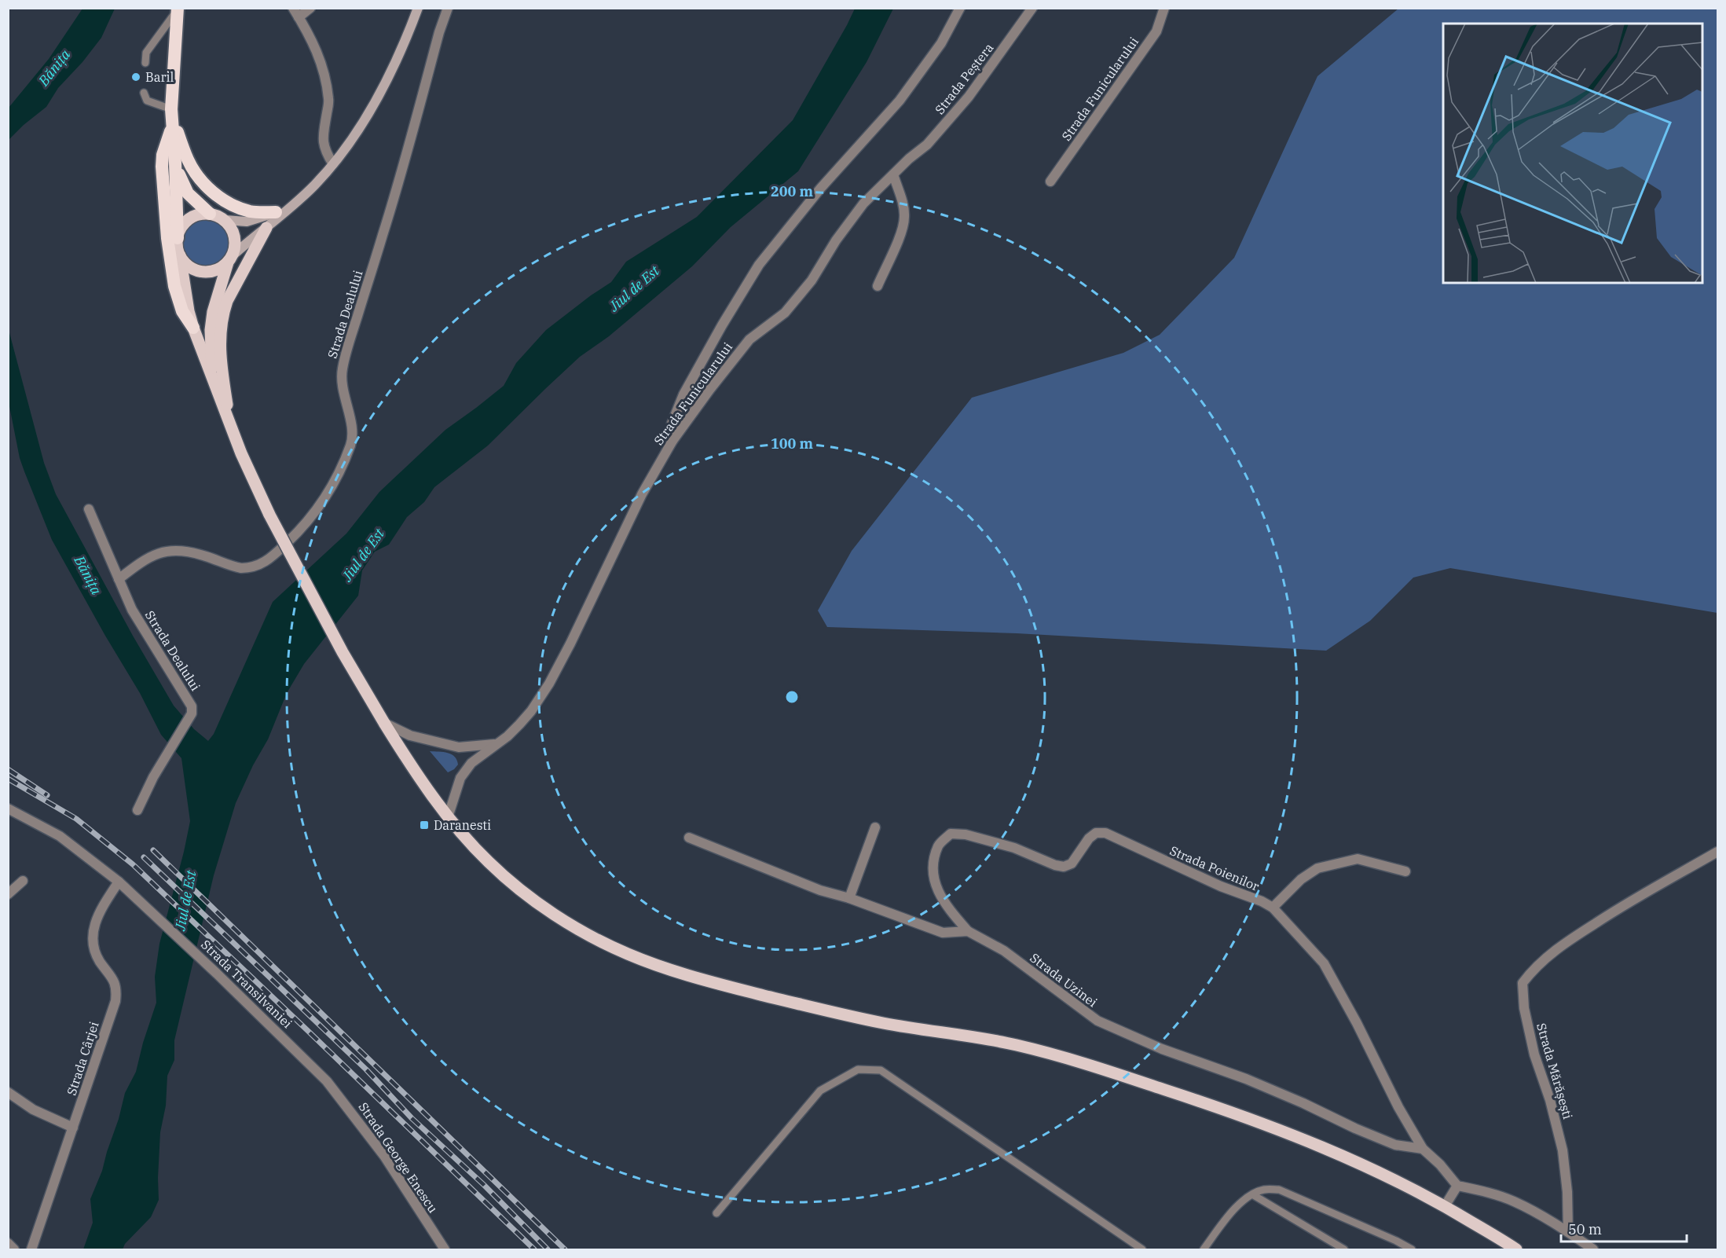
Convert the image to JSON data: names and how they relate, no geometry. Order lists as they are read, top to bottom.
{
  "streets": {
    "street": [
      "Strada Peștera",
      "Strada Funicularului",
      "Strada Dealului",
      "Strada Poienilor",
      "Strada Uzinei",
      "Strada Transilvaniei",
      "Strada Cârjei",
      "Strada Mărășești",
      "Strada George Enescu"
    ]
  },
  "crossings": [
    ["Strada Peștera", "Strada Funicularului"],
    ["Strada Poienilor", "Strada Uzinei"],
    ["Strada Transilvaniei", "Strada Cârjei"],
    ["Strada Transilvaniei", "Strada George Enescu"]
  ],
  "water": ["Bănița", "Jiul de Est"],
  "places": {
    "other": ["Baril"],
    "transit": ["Daranesti"]
  },
  "scale_bar": "50 m",
  "rings": ["200 m", "100 m"]
}
